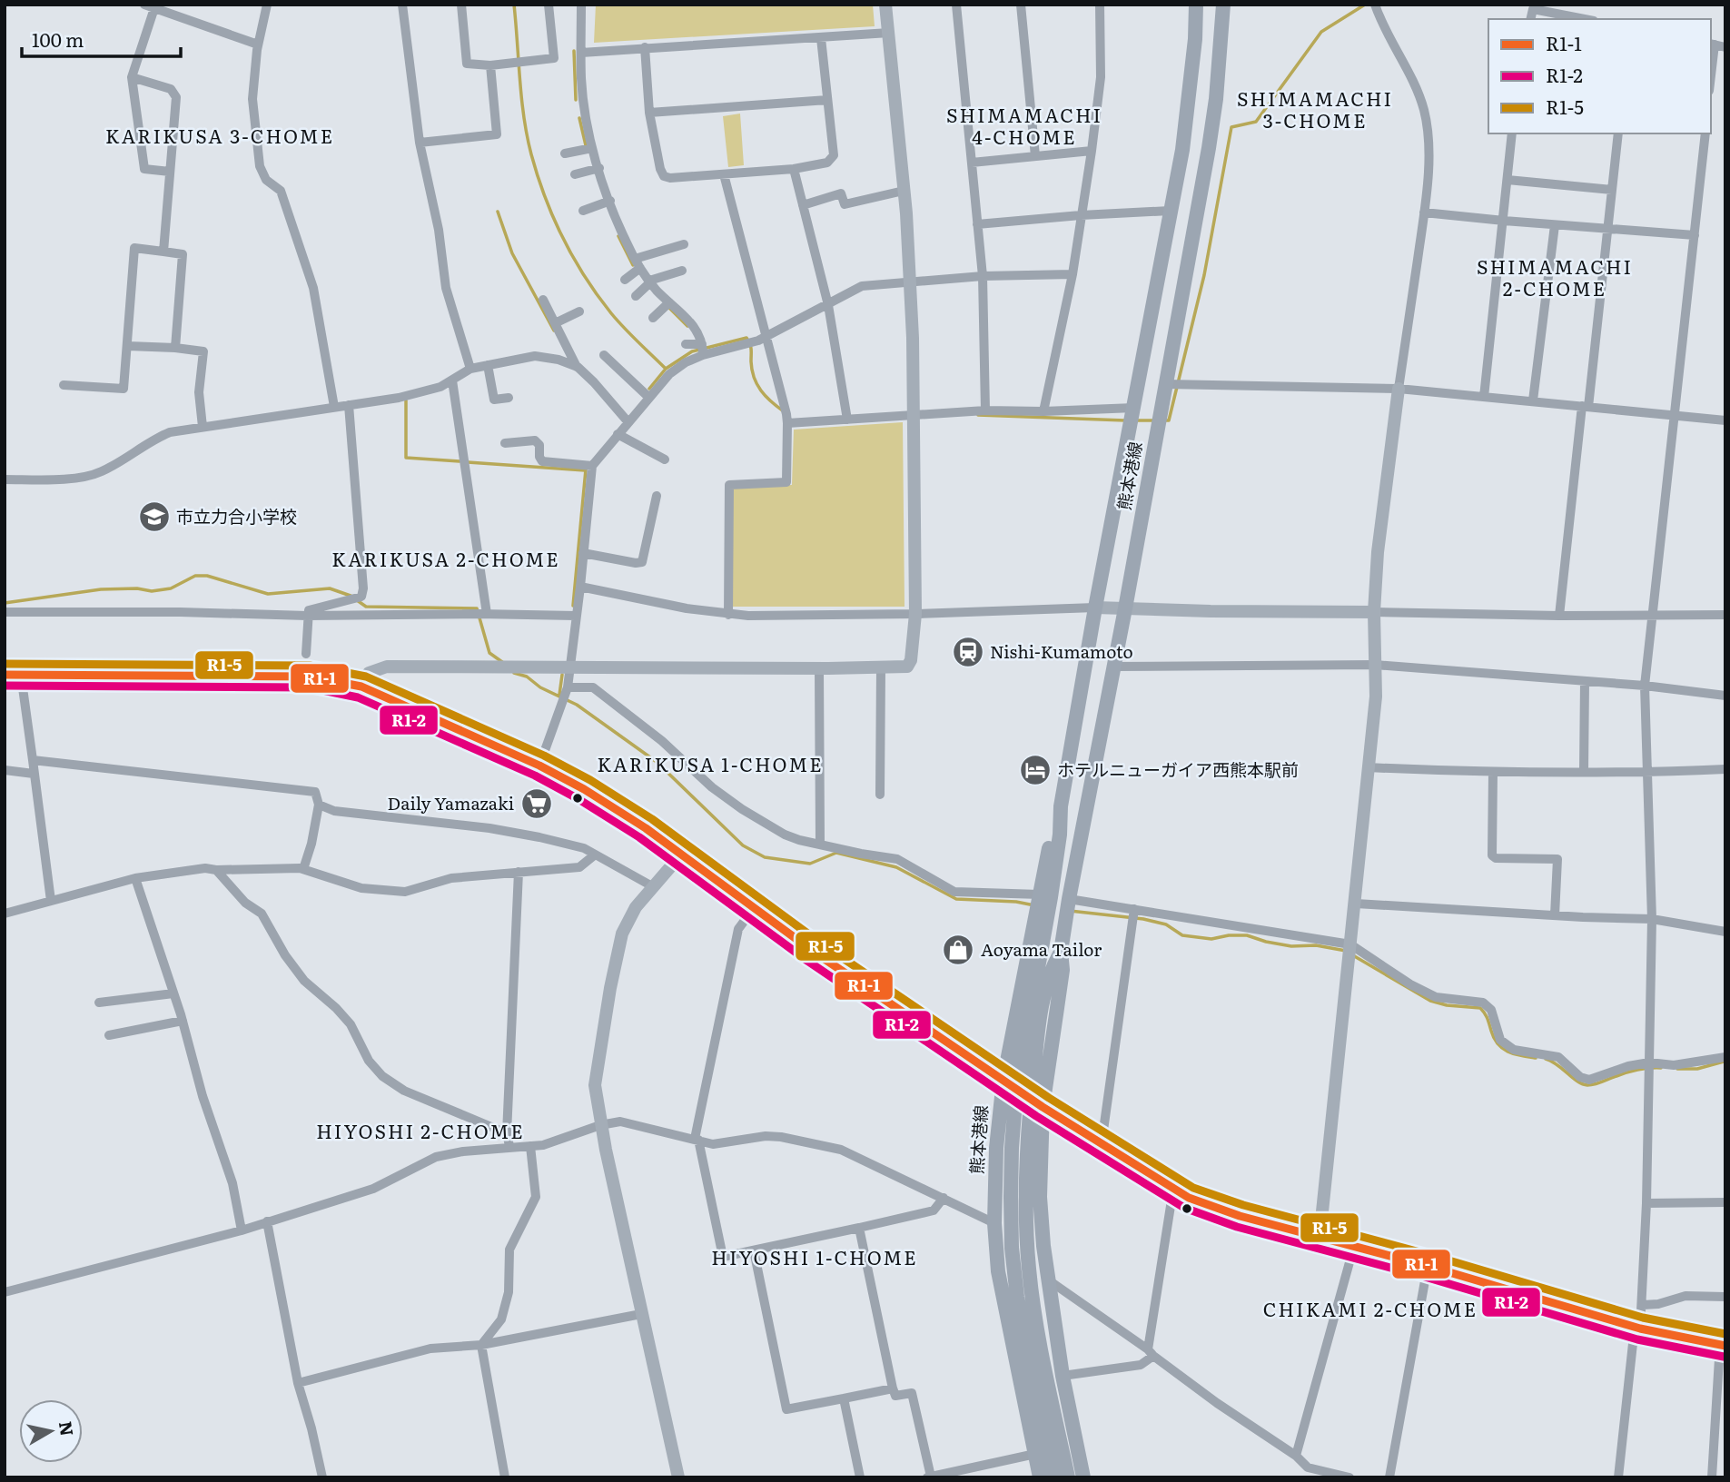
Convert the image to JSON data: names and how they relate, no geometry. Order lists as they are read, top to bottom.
{
  "streets": {
    "main road": ["熊本港線"]
  },
  "districts": [
    "SHIMAMACHI 3-CHOME",
    "SHIMAMACHI 4-CHOME",
    "KARIKUSA 3-CHOME",
    "SHIMAMACHI 2-CHOME",
    "KARIKUSA 2-CHOME",
    "KARIKUSA 1-CHOME",
    "HIYOSHI 2-CHOME",
    "HIYOSHI 1-CHOME",
    "CHIKAMI 2-CHOME"
  ],
  "places": {
    "school or university": ["市立力合小学校"],
    "station": ["Nishi-Kumamoto"],
    "hotel": ["ホテルニューガイア西熊本駅前"],
    "supermarket": ["Daily Yamazaki"],
    "shop": ["Aoyama Tailor"]
  },
  "lines": ["transit line R1-5", "transit line R1-1", "transit line R1-2"],
  "legend": ["R1-1", "R1-2", "R1-5"],
  "scale_bar": "100 m",
  "north": "right"
}
